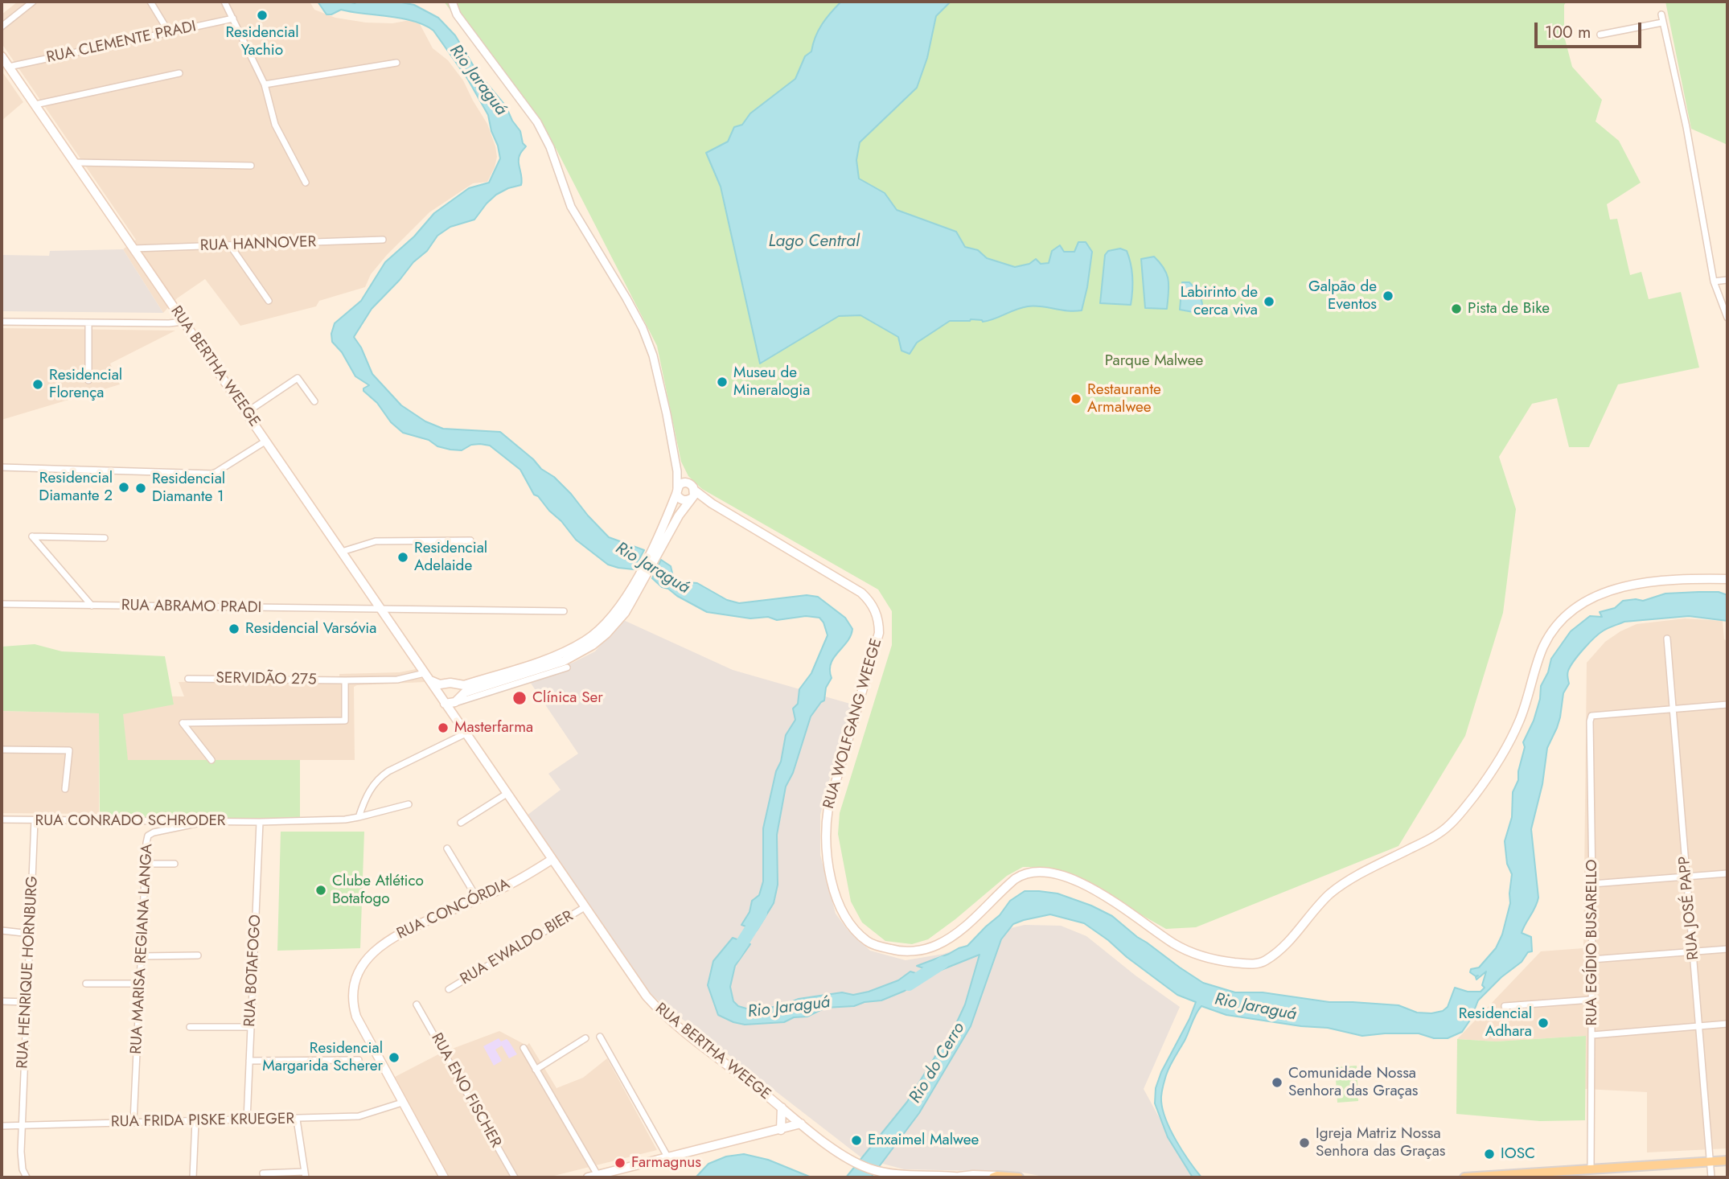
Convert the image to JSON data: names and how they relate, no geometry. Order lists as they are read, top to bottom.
{
  "streets": {
    "main road": ["RUA BERTHA WEEGE", "RUA WOLFGANG WEEGE", "RUA CONCÓRDIA"],
    "street": [
      "RUA CLEMENTE PRADI",
      "RUA HANNOVER",
      "RUA ABRAMO PRADI",
      "SERVIDÃO 275",
      "RUA CONRADO SCHRODER",
      "RUA JOSÉ PAPP",
      "RUA EGÍDIO BUSARELLO",
      "RUA EWALDO BIER",
      "RUA MARISA REGIANA LANGA",
      "RUA BOTAFOGO",
      "RUA HENRIQUE HORNBURG",
      "RUA ENO FISCHER",
      "RUA FRIDA PISKE KRUEGER"
    ]
  },
  "crossings": [
    ["RUA CLEMENTE PRADI", "RUA BERTHA WEEGE"],
    ["RUA HANNOVER", "RUA BERTHA WEEGE"],
    ["RUA BERTHA WEEGE", "RUA ABRAMO PRADI"],
    ["RUA BERTHA WEEGE", "SERVIDÃO 275"],
    ["RUA BERTHA WEEGE", "RUA CONCÓRDIA"],
    ["RUA BERTHA WEEGE", "RUA EWALDO BIER"],
    ["RUA CONRADO SCHRODER", "RUA MARISA REGIANA LANGA"],
    ["RUA CONRADO SCHRODER", "RUA BOTAFOGO"],
    ["RUA CONRADO SCHRODER", "RUA HENRIQUE HORNBURG"],
    ["RUA JOSÉ PAPP", "RUA EGÍDIO BUSARELLO"],
    ["RUA CONCÓRDIA", "RUA FRIDA PISKE KRUEGER"],
    ["RUA MARISA REGIANA LANGA", "RUA FRIDA PISKE KRUEGER"],
    ["RUA BOTAFOGO", "RUA FRIDA PISKE KRUEGER"],
    ["RUA HENRIQUE HORNBURG", "RUA FRIDA PISKE KRUEGER"]
  ],
  "water": ["Rio Jaraguá", "Lago Central", "Rio do Cerro"],
  "parks": ["Parque Malwee"],
  "places": [
    "Residencial Yachio",
    "Galpão de Eventos",
    "Labirinto de cerca viva",
    "Pista de Bike",
    "Museu de Mineralogia",
    "Residencial Florença",
    "Restaurante Armalwee",
    "Residencial Diamante 2",
    "Residencial Diamante 1",
    "Residencial Adelaide",
    "Residencial Varsóvia",
    "Clínica Ser",
    "Masterfarma",
    "Clube Atlético Botafogo",
    "Residencial Adhara",
    "Residencial Margarida Scherer",
    "Comunidade Nossa Senhora das Graças",
    "Enxaimel Malwee",
    "Igreja Matriz Nossa Senhora das Graças",
    "IOSC",
    "Farmagnus"
  ],
  "scale_bar": "100 m"
}
